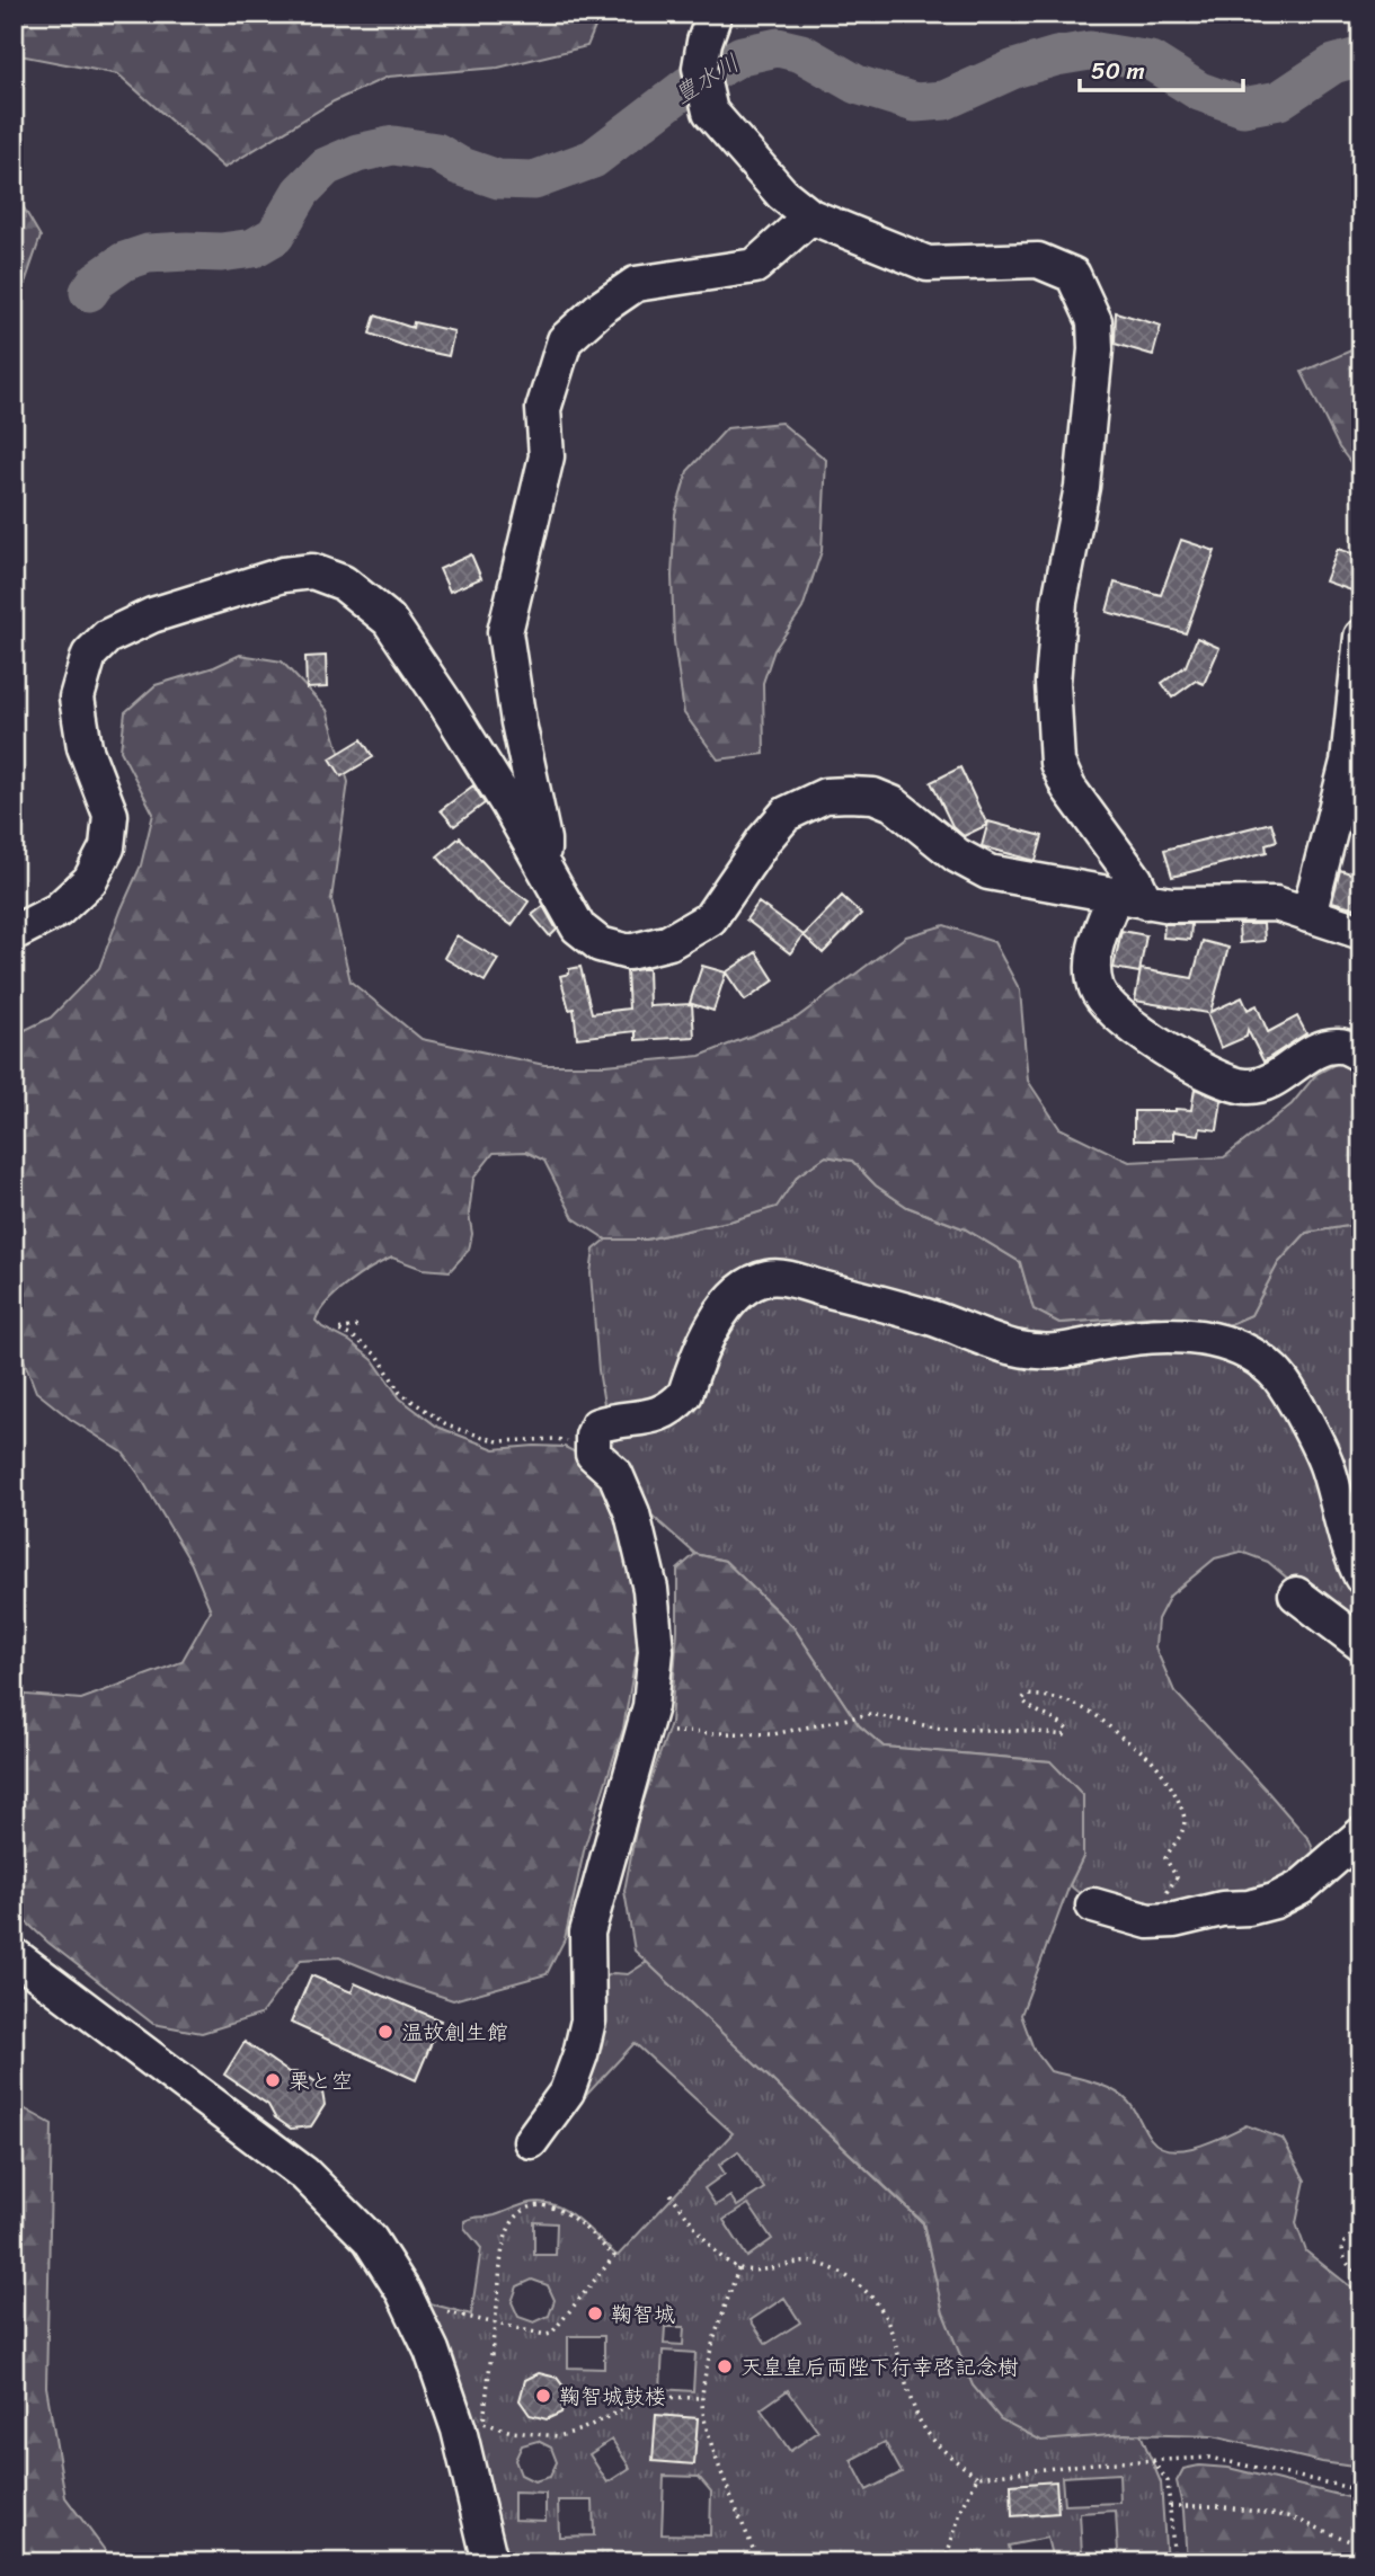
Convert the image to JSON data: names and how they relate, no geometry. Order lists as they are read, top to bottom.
{
  "water": ["豊水川"],
  "places": [
    "温故創生館",
    "栗と空",
    "鞠智城",
    "天皇皇后両陛下行幸啓記念樹",
    "鞠智城鼓楼"
  ],
  "scale_bar": "50 m"
}
